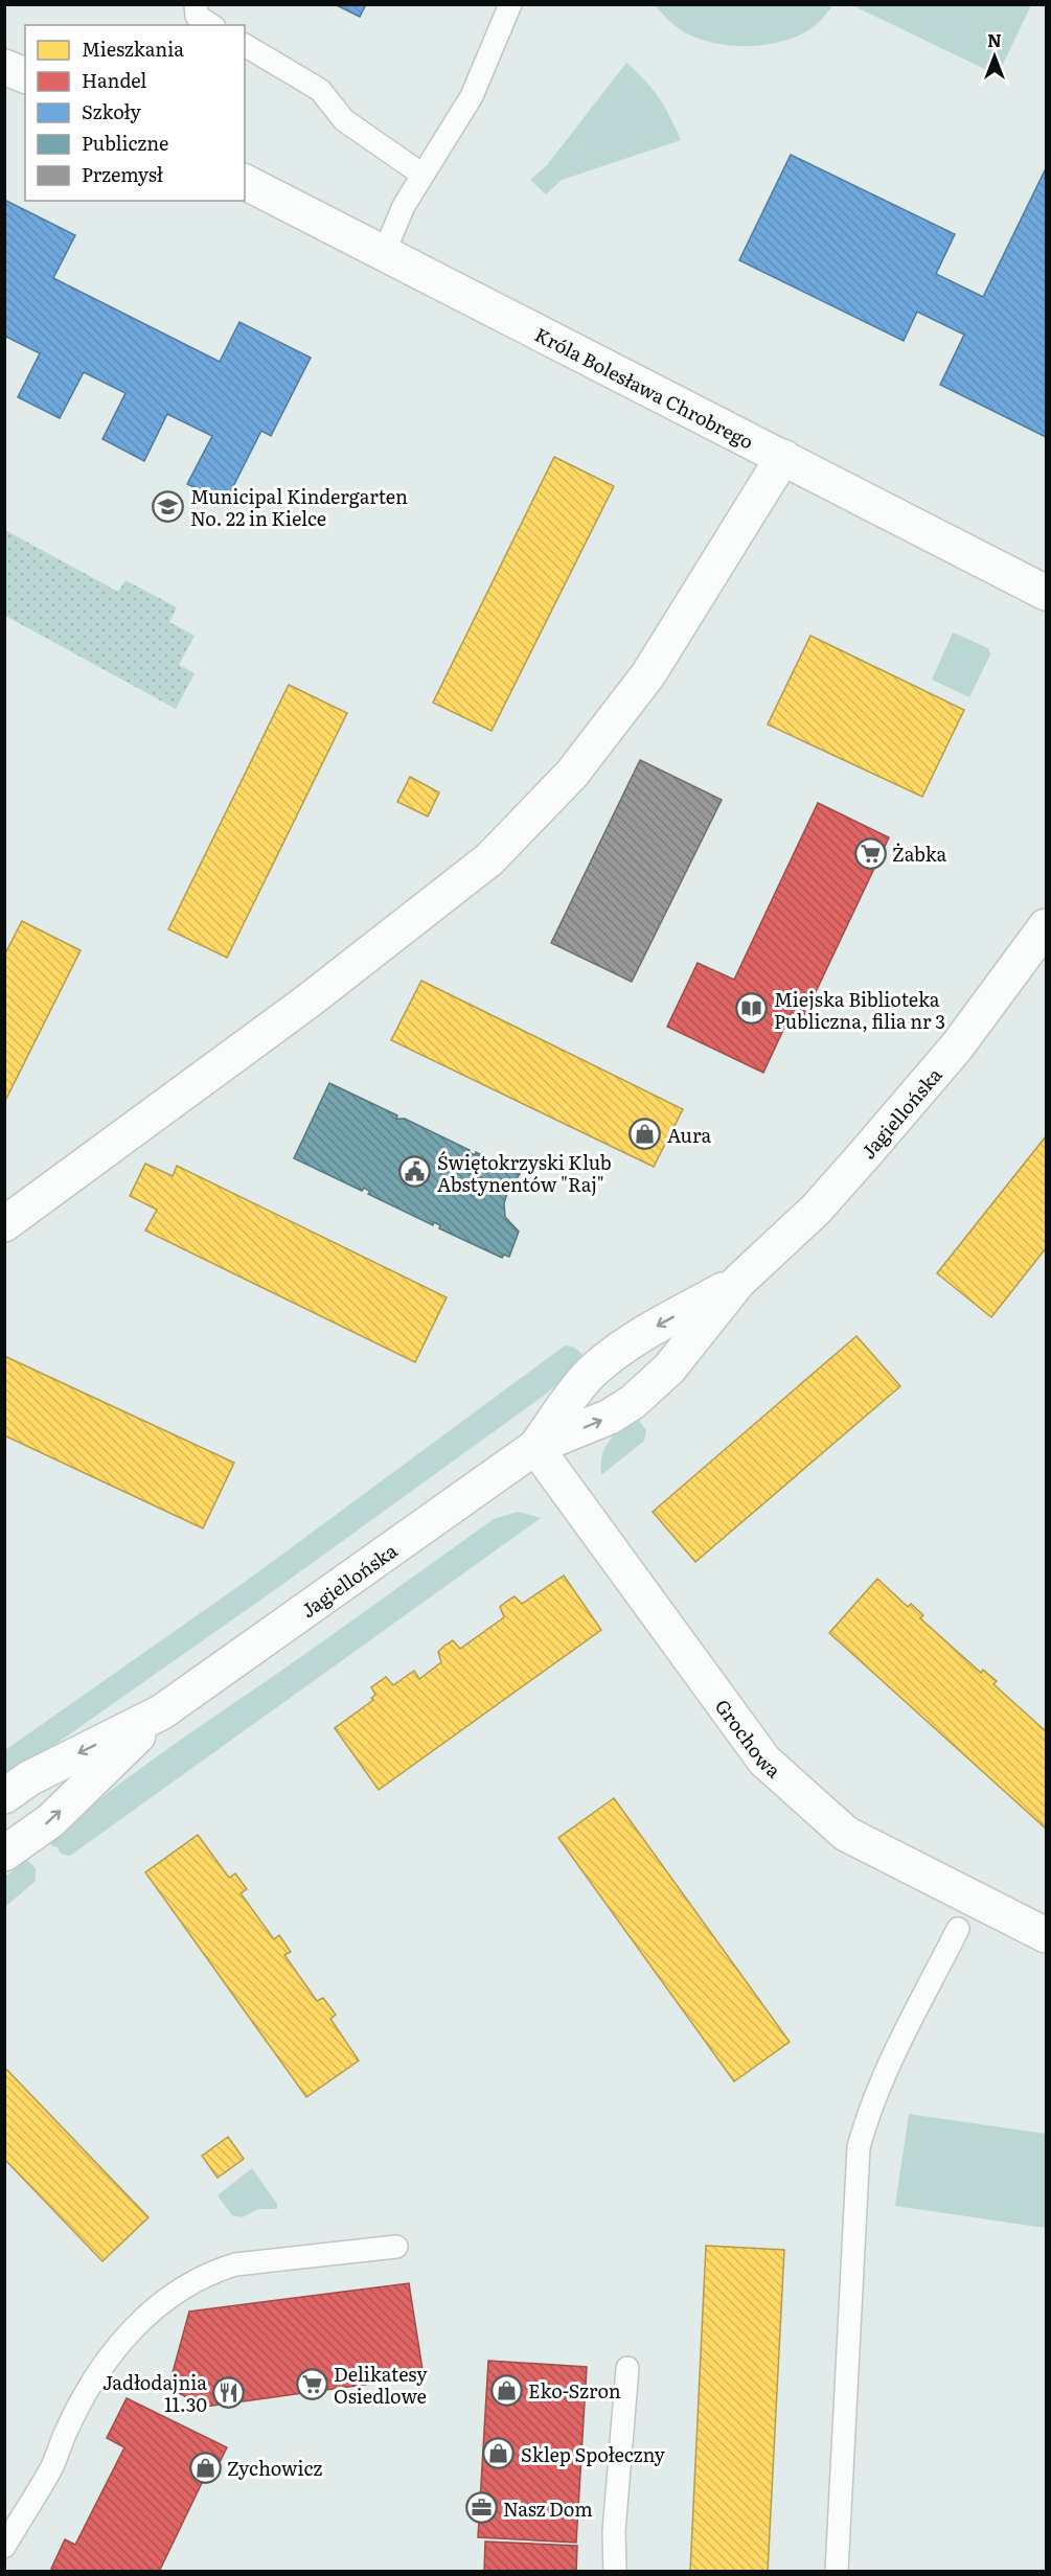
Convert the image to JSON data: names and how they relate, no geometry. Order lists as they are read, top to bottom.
{
  "streets": {
    "street": ["Króla Bolesława Chrobrego", "Jagiellońska", "Grochowa"]
  },
  "crossings": [
    ["Jagiellońska", "Grochowa"]
  ],
  "places": {
    "school or university": ["Municipal Kindergarten No. 22 in Kielce"],
    "supermarket": ["Żabka", "Delikatesy Osiedlowe"],
    "library": ["Miejska Biblioteka Publiczna, filia nr 3"],
    "shop": [
      "Aura",
      "Eko-Szron",
      "Sklep Społeczny",
      "Zychowicz"
    ],
    "public building": ["Świętokrzyski Klub Abstynentów \"Raj\""],
    "restaurant": ["Jadłodajnia 11.30"],
    "office": ["Nasz Dom"]
  },
  "legend": [
    "Mieszkania",
    "Handel",
    "Szkoły",
    "Publiczne",
    "Przemysł"
  ],
  "north": "top"
}
